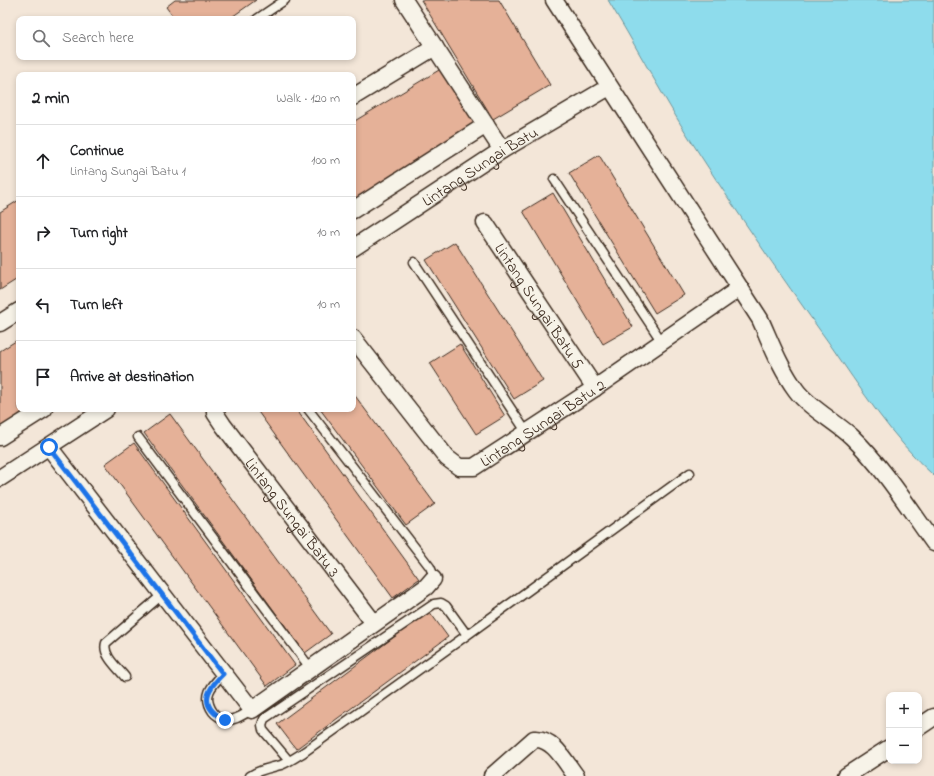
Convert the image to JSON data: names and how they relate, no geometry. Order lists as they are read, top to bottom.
{
  "streets": {
    "street": [
      "Lintang Sungai Batu",
      "Lintang Sungai Batu 5",
      "Lintang Sungai Batu 2",
      "Lintang Sungai Batu 3"
    ]
  },
  "crossings": [
    ["Lintang Sungai Batu 5", "Lintang Sungai Batu 2"]
  ],
  "page": {
    "search": "Search here",
    "heading": ["2 min", "Walk · 120 m"],
    "list": [
      ["Continue", "Lintang Sungai Batu 1", "100 m"],
      ["Turn right", "10 m"],
      ["Turn left", "10 m"],
      "Arrive at destination"
    ],
    "map_buttons": ["+", "−"]
  }
}
